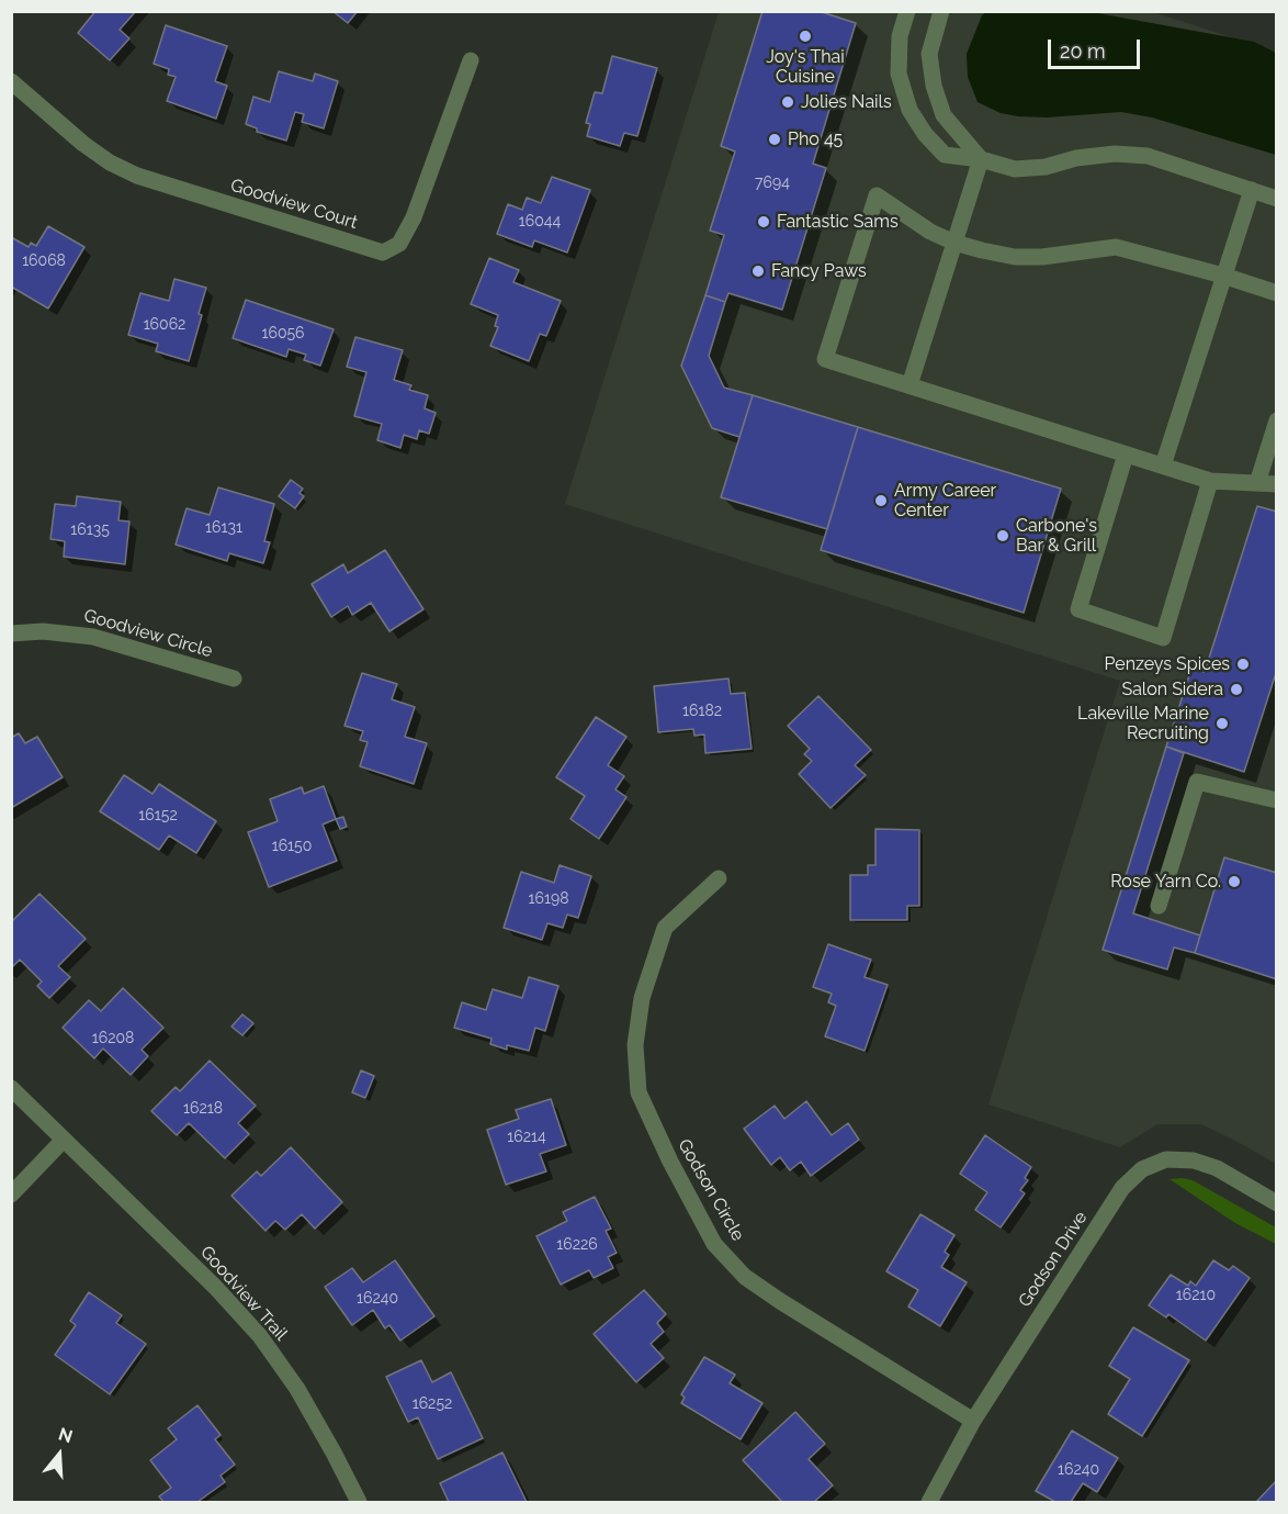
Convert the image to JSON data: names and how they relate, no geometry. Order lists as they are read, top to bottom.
{
  "streets": {
    "street": [
      "Goodview Court",
      "Goodview Circle",
      "Godson Circle",
      "Godson Drive",
      "Goodview Trail"
    ]
  },
  "crossings": [
    ["Godson Circle", "Godson Drive"]
  ],
  "places": [
    "Joy's Thai Cuisine",
    "Jolies Nails",
    "Pho 45",
    "Fantastic Sams",
    "Fancy Paws",
    "Army Career Center",
    "Carbone's Bar & Grill",
    "Penzeys Spices",
    "Salon Sidera",
    "Lakeville Marine Recruiting",
    "Rose Yarn Co."
  ],
  "house_numbers": [
    "7694",
    "16044",
    "16068",
    "16062",
    "16056",
    "16131",
    "16135",
    "16182",
    "16152",
    "16150",
    "16198",
    "16208",
    "16218",
    "16214",
    "16226",
    "16210",
    "16240",
    "16252",
    "16240"
  ],
  "scale_bar": "20 m",
  "north": "top"
}
